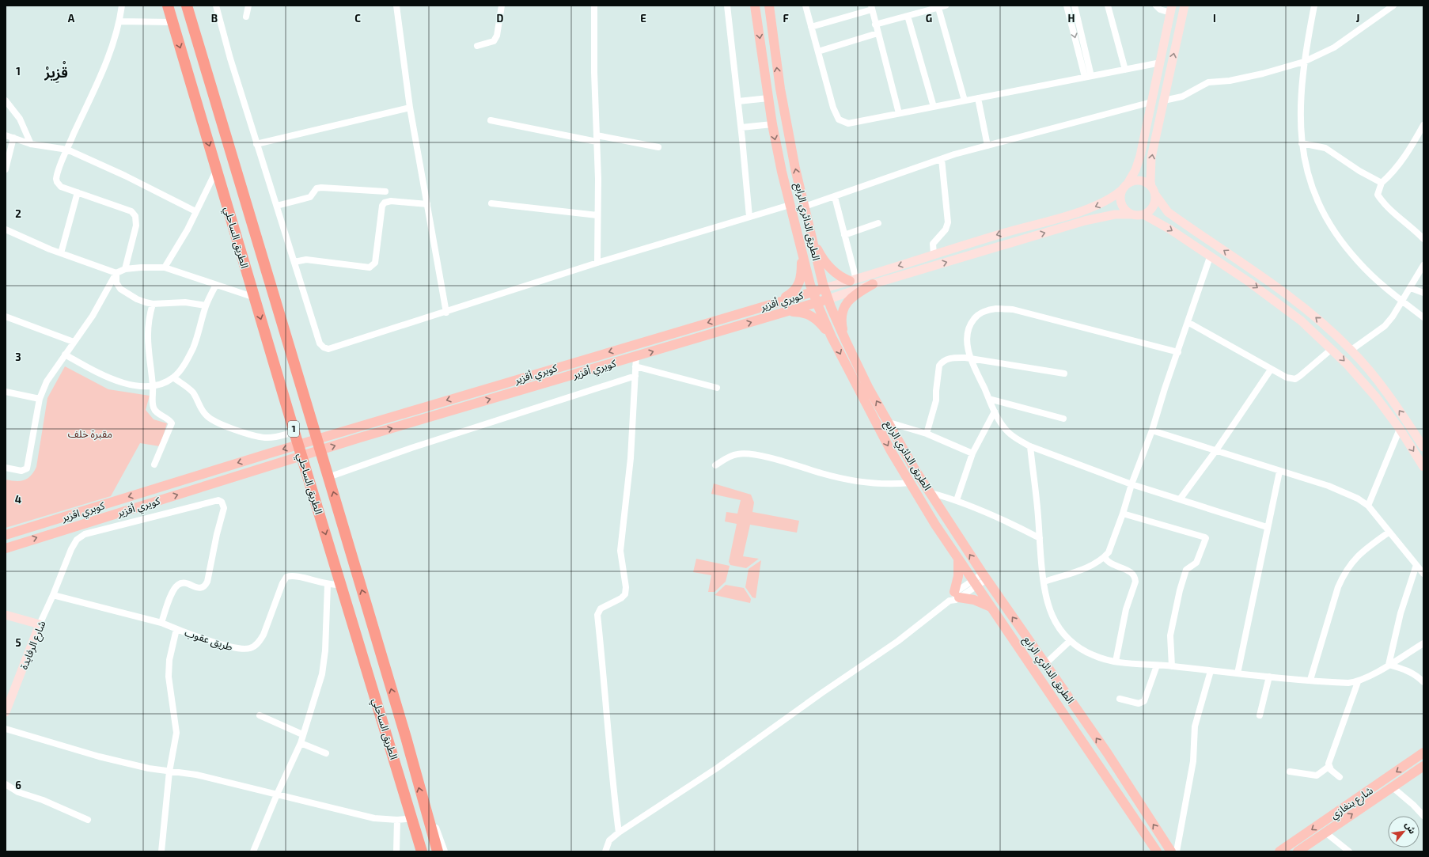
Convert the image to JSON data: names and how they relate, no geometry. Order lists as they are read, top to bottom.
{
  "streets": {
    "highway": ["الطريق الساحلي", "1"],
    "main road": [
      "الطريق الدائري الرابع",
      "كوبري أقزير",
      "كويري أقزير",
      "كوبري اقزير",
      "شارع الرفايدة",
      "شارع بنغازي"
    ],
    "street": ["طريق عقوب"]
  },
  "crossings": [
    ["الطريق الدائري الرابع", "كوبري أقزير"],
    ["الطريق الدائري الرابع", "كويري أقزير"],
    ["الطريق الساحلي", "طريق عقوب"],
    ["كوبري أقزير", "كوبري اقزير"],
    ["طريق عقوب", "شارع الرفايدة"]
  ],
  "one_way": ["كوبري أقزير", "كويري أقزير", "كوبري اقزير"],
  "districts": ["قْزِيرْ"],
  "parks": ["مقبرة خلف"],
  "north": "top right",
  "grid": {
    "columns": [
      "A",
      "B",
      "C",
      "D",
      "E",
      "F",
      "G",
      "H",
      "I",
      "J"
    ],
    "rows": [
      "1",
      "2",
      "3",
      "4",
      "5",
      "6"
    ]
  }
}
